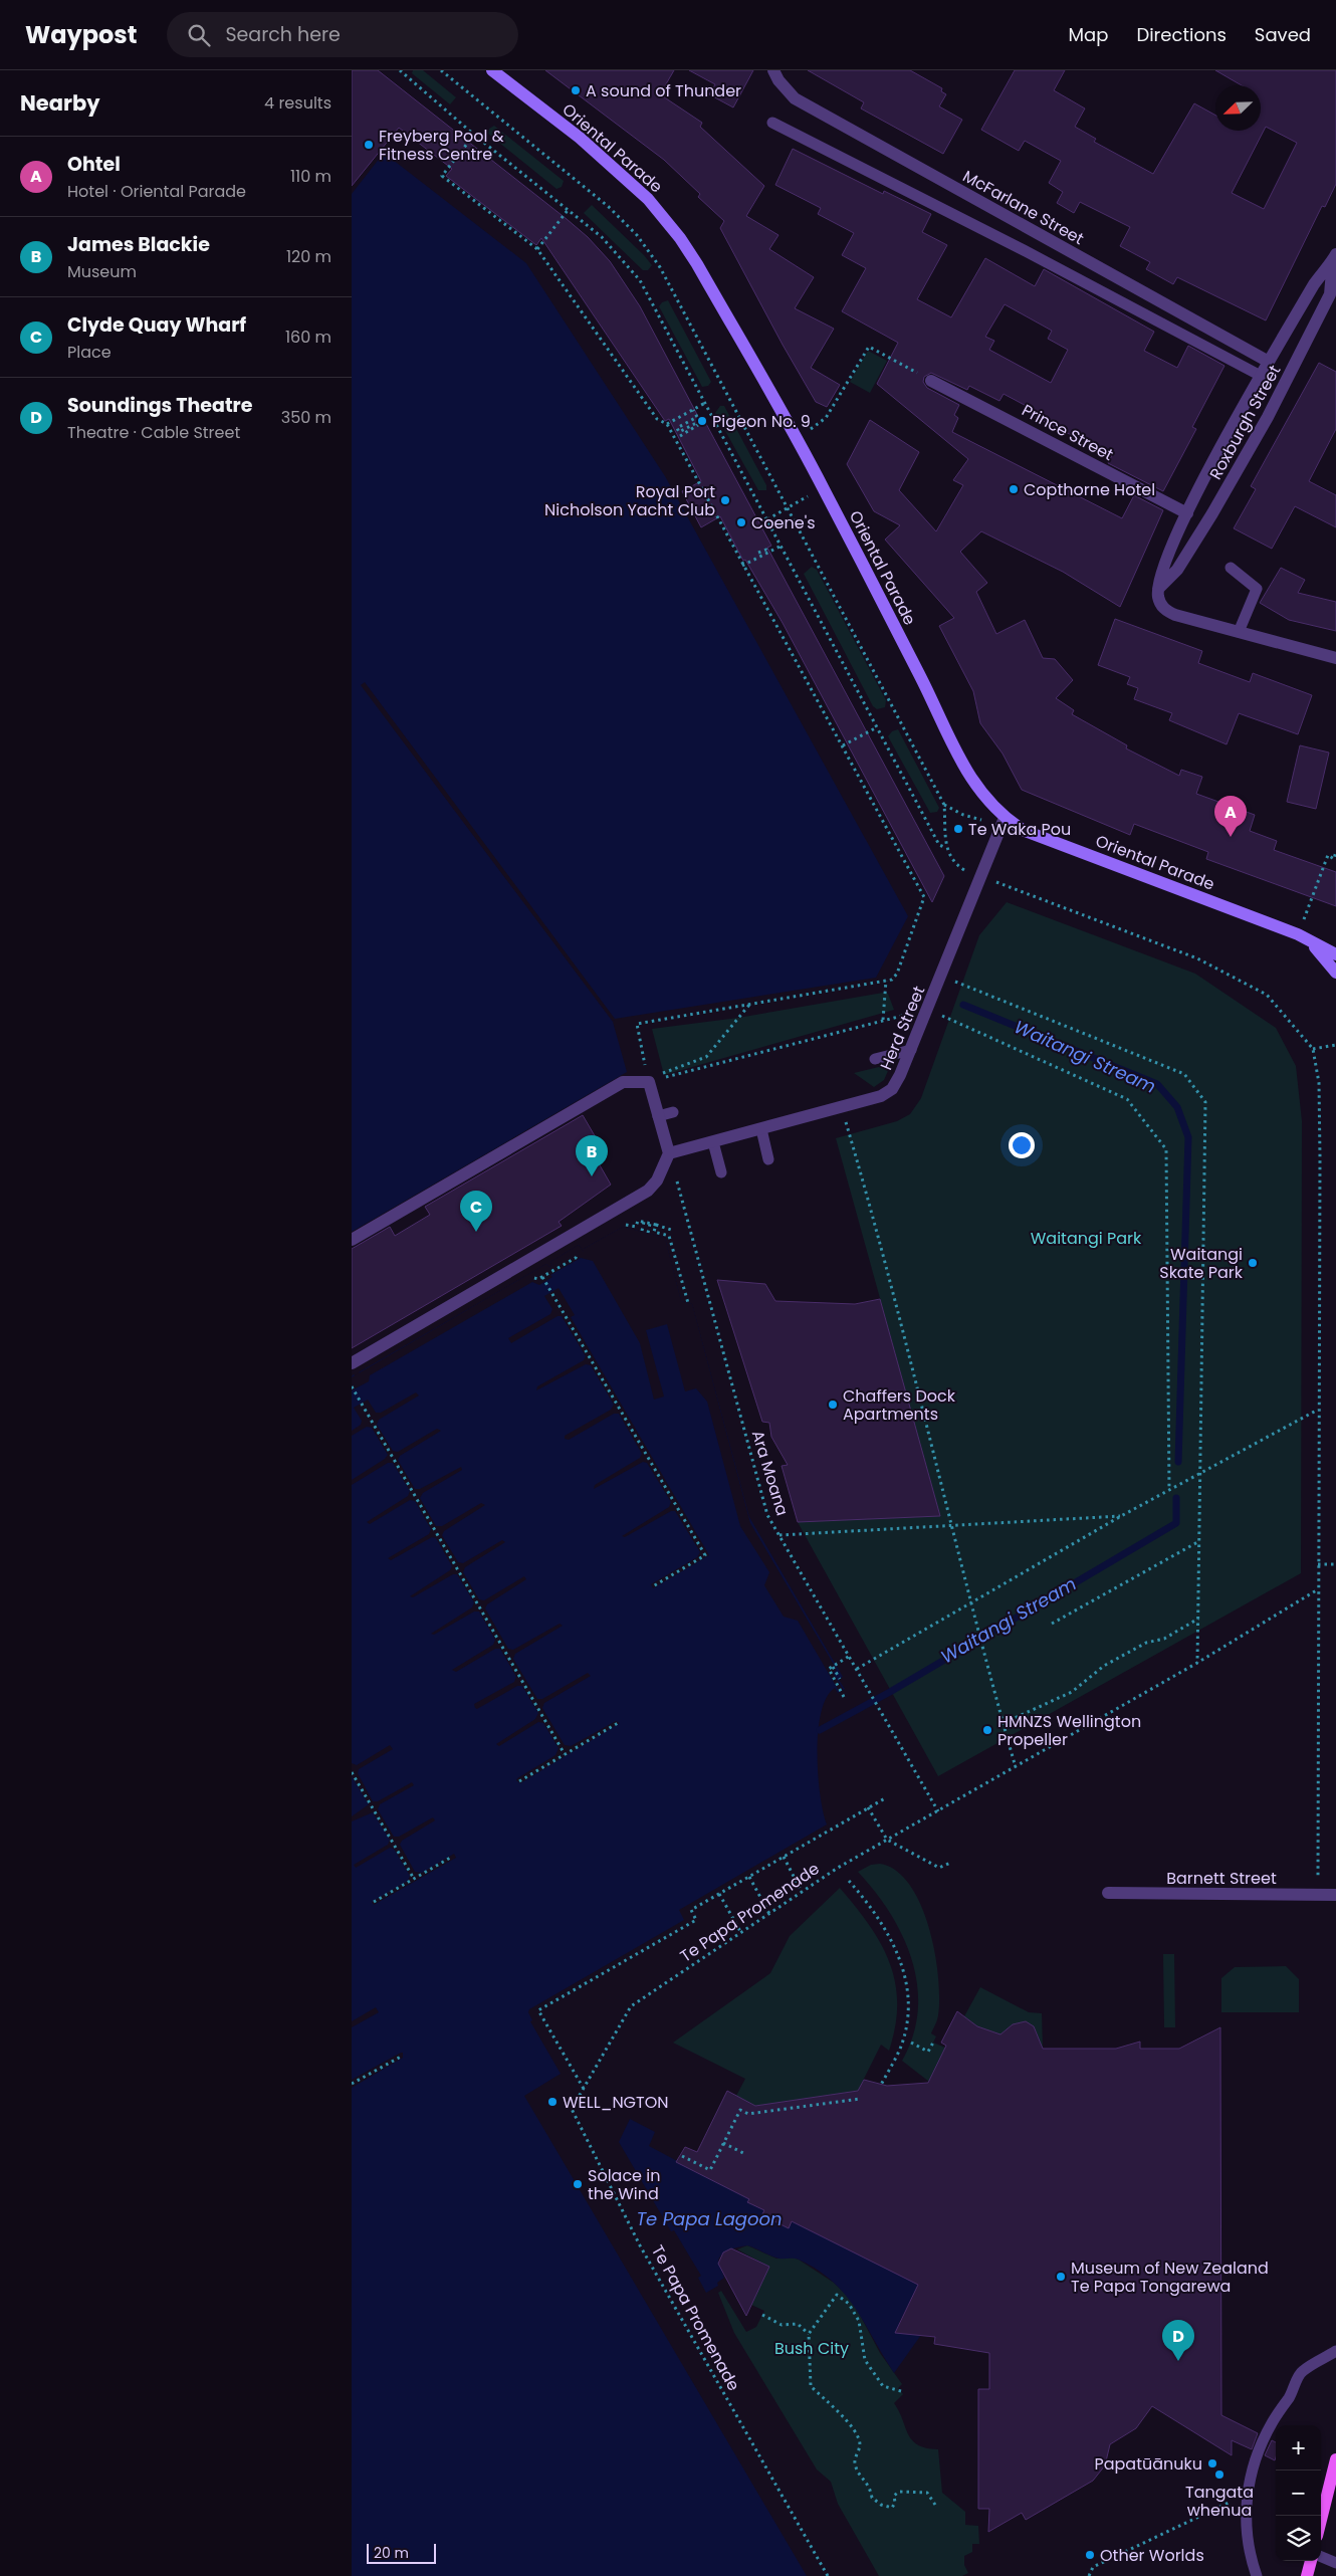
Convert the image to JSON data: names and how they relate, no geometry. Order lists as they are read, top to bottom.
{
  "streets": {
    "main road": ["Oriental Parade"],
    "street": [
      "McFarlane Street",
      "Roxburgh Street",
      "Prince Street",
      "Herd Street",
      "Barnett Street"
    ],
    "path": ["Ara Moana", "Te Papa Promenade"]
  },
  "crossings": [
    ["Oriental Parade", "Herd Street"],
    ["McFarlane Street", "Roxburgh Street"],
    ["Roxburgh Street", "Prince Street"],
    ["Herd Street", "Ara Moana"],
    ["Ara Moana", "Te Papa Promenade"]
  ],
  "water": ["Waitangi Stream", "Te Papa Lagoon"],
  "parks": ["Waitangi Park", "Bush City"],
  "places": [
    "A sound of Thunder",
    "Freyberg Pool & Fitness Centre",
    "Pigeon No. 9",
    "Copthorne Hotel",
    "Royal Port Nicholson Yacht Club",
    "Coene's",
    "Te Waka Pou",
    "Waitangi Skate Park",
    "Chaffers Dock Apartments",
    "HMNZS Wellington Propeller",
    "WELL_NGTON",
    "Solace in the Wind",
    "Museum of New Zealand Te Papa Tongarewa",
    "Papatūānuku",
    "Tangata whenua",
    "Other Worlds"
  ],
  "scale_bar": "20 m",
  "north": "bottom left",
  "page": {
    "header": "Waypost",
    "search": "Search here",
    "nav": ["Map", "Directions", "Saved"],
    "heading": ["Nearby", "4 results"],
    "list": [
      {
        "mark": "A",
        "name": "Ohtel",
        "note": "Hotel · Oriental Parade",
        "value": "110 m"
      },
      {
        "mark": "B",
        "name": "James Blackie",
        "note": "Museum",
        "value": "120 m"
      },
      {
        "mark": "C",
        "name": "Clyde Quay Wharf",
        "note": "Place",
        "value": "160 m"
      },
      {
        "mark": "D",
        "name": "Soundings Theatre",
        "note": "Theatre · Cable Street",
        "value": "350 m"
      }
    ],
    "pins": [
      "A",
      "B",
      "C",
      "D"
    ],
    "map_buttons": ["+", "−"],
    "scale": "20 m"
  }
}
